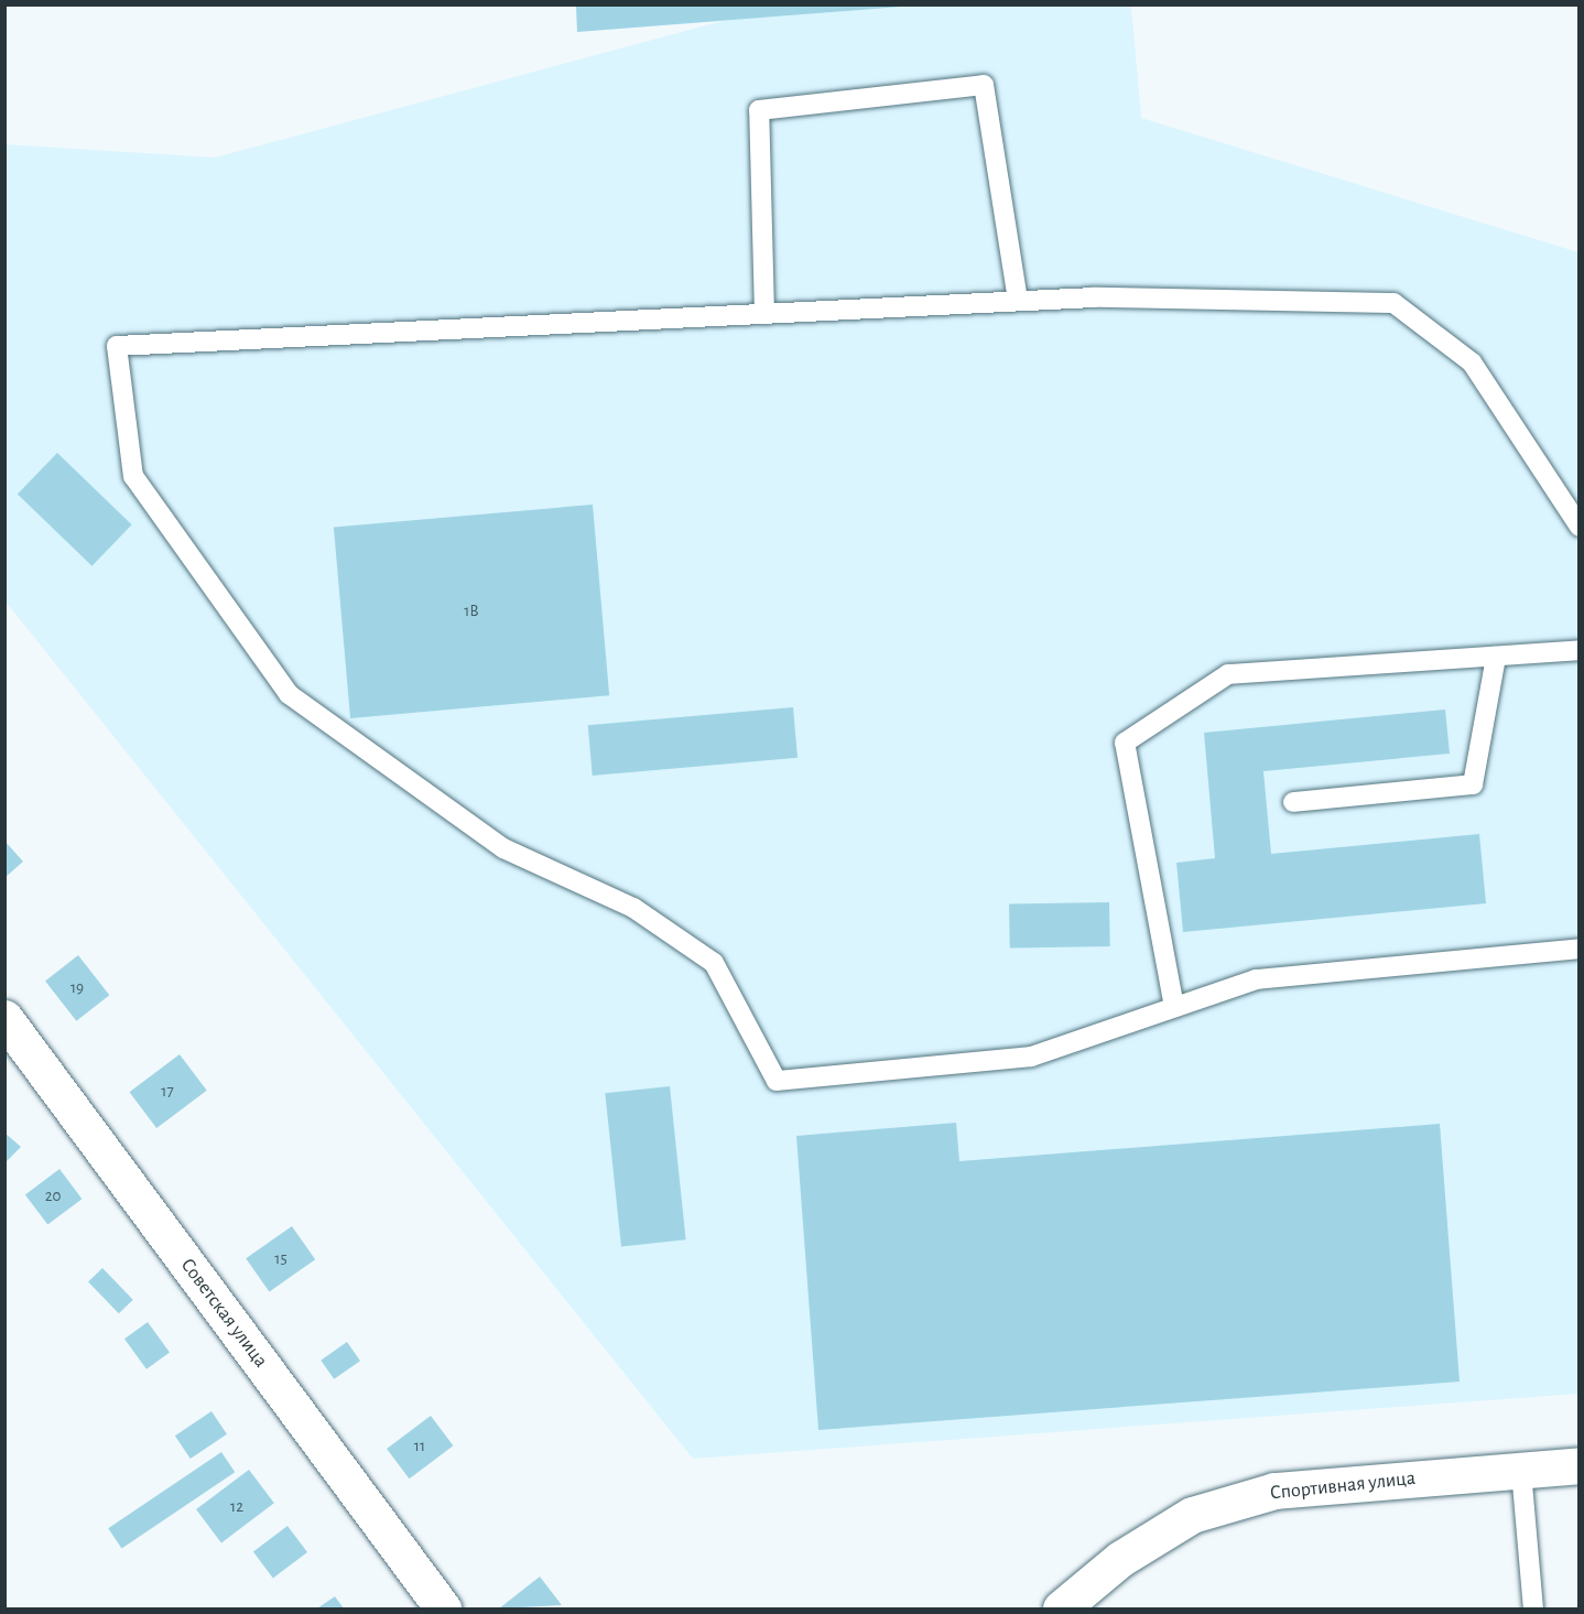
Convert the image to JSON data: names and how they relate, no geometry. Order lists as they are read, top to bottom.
{
  "streets": {
    "street": ["Советская улица", "Спортивная улица"]
  },
  "house_numbers": [
    "1В",
    "19",
    "17",
    "20",
    "15",
    "11",
    "12"
  ]
}
